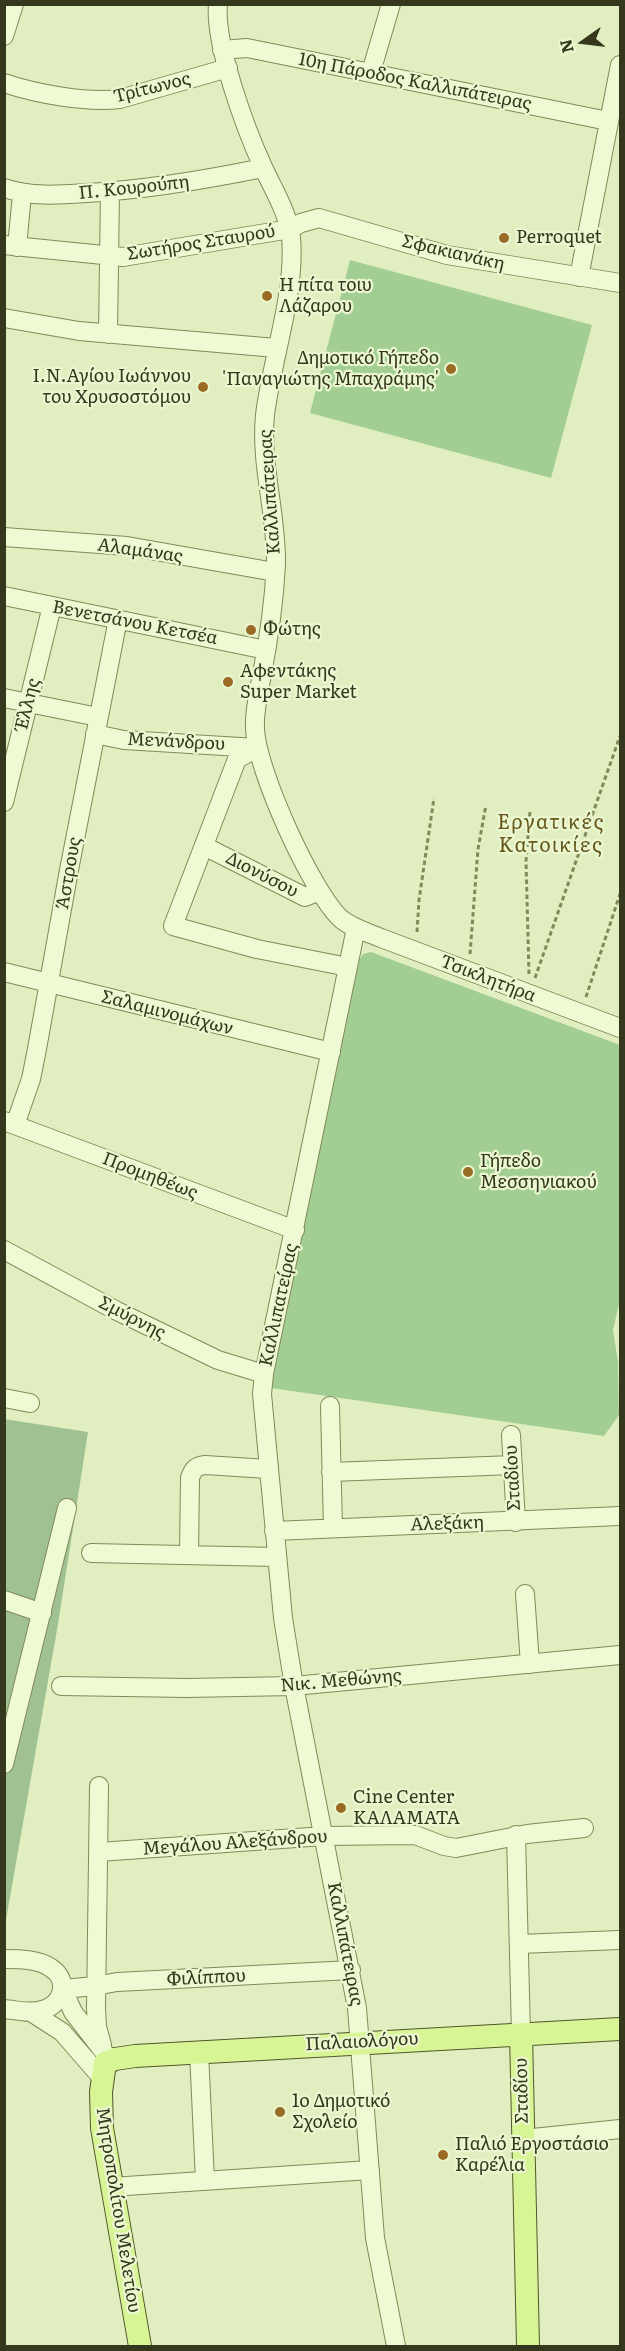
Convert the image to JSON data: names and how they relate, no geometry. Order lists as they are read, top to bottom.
{
  "streets": {
    "main road": ["Σταδίου", "Παλαιολόγου", "Μητροπολίτου Μελετίου"],
    "street": [
      "10η Πάροδος Καλλιπάτειρας",
      "Τρίτωνος",
      "Π. Κουρούπη",
      "Σωτήρος Σταυρού",
      "Σφακιανάκη",
      "Καλλιπάτειρας",
      "Αλαμάνας",
      "Βενετσάνου Κετσέα",
      "Έλλης",
      "Μενάνδρου",
      "Άστρους",
      "Διονύσου",
      "Τσικλητήρα",
      "Σαλαμινομάχων",
      "Προμηθέως",
      "Καλλιπατείρας",
      "Σμύρνης",
      "Αλεξάκη",
      "Νικ. Μεθώνης",
      "Μεγάλου Αλεξάνδρου",
      "Φιλίππου"
    ]
  },
  "crossings": [
    ["10η Πάροδος Καλλιπάτειρας", "Καλλιπάτειρας"],
    ["Τρίτωνος", "Καλλιπάτειρας"],
    ["Π. Κουρούπη", "Καλλιπάτειρας"],
    ["Σωτήρος Σταυρού", "Σφακιανάκη"],
    ["Σωτήρος Σταυρού", "Καλλιπάτειρας"],
    ["Σφακιανάκη", "Καλλιπάτειρας"],
    ["Καλλιπάτειρας", "Αλαμάνας"],
    ["Καλλιπάτειρας", "Βενετσάνου Κετσέα"],
    ["Καλλιπάτειρας", "Μενάνδρου"],
    ["Καλλιπάτειρας", "Διονύσου"],
    ["Καλλιπάτειρας", "Τσικλητήρα"],
    ["Καλλιπάτειρας", "Καλλιπατείρας"],
    ["Καλλιπάτειρας", "Νικ. Μεθώνης"],
    ["Καλλιπάτειρας", "Μεγάλου Αλεξάνδρου"],
    ["Καλλιπάτειρας", "Φιλίππου"],
    ["Καλλιπάτειρας", "Παλαιολόγου"],
    ["Βενετσάνου Κετσέα", "Έλλης"],
    ["Βενετσάνου Κετσέα", "Άστρους"],
    ["Έλλης", "Μενάνδρου"],
    ["Μενάνδρου", "Άστρους"],
    ["Άστρους", "Σαλαμινομάχων"],
    ["Άστρους", "Προμηθέως"],
    ["Τσικλητήρα", "Καλλιπατείρας"],
    ["Σαλαμινομάχων", "Καλλιπατείρας"],
    ["Προμηθέως", "Καλλιπατείρας"],
    ["Καλλιπατείρας", "Σμύρνης"],
    ["Καλλιπατείρας", "Αλεξάκη"],
    ["Καλλιπατείρας", "Νικ. Μεθώνης"],
    ["Σταδίου", "Αλεξάκη"],
    ["Σταδίου", "Μεγάλου Αλεξάνδρου"],
    ["Σταδίου", "Παλαιολόγου"],
    ["Μεγάλου Αλεξάνδρου", "Μητροπολίτου Μελετίου"],
    ["Φιλίππου", "Μητροπολίτου Μελετίου"],
    ["Παλαιολόγου", "Μητροπολίτου Μελετίου"]
  ],
  "districts": ["Εργατικές Κατοικίες"],
  "places": [
    "Perroquet",
    "Η πίτα τοιυ Λάζαρου",
    "Δημοτικό Γήπεδο 'Παναγιώτης Μπαχράμης'",
    "Ι.Ν.Αγίου Ιωάννου του Χρυσοστόμου",
    "Φώτης",
    "Αφεντάκης Super Market",
    "Γήπεδο Μεσσηνιακού",
    "Cine Center ΚΑΛΑΜΑΤΑ",
    "1o Δημοτικό Σχολείο",
    "Παλιό Εργοστάσιο Καρέλια"
  ],
  "north": "left"
}
